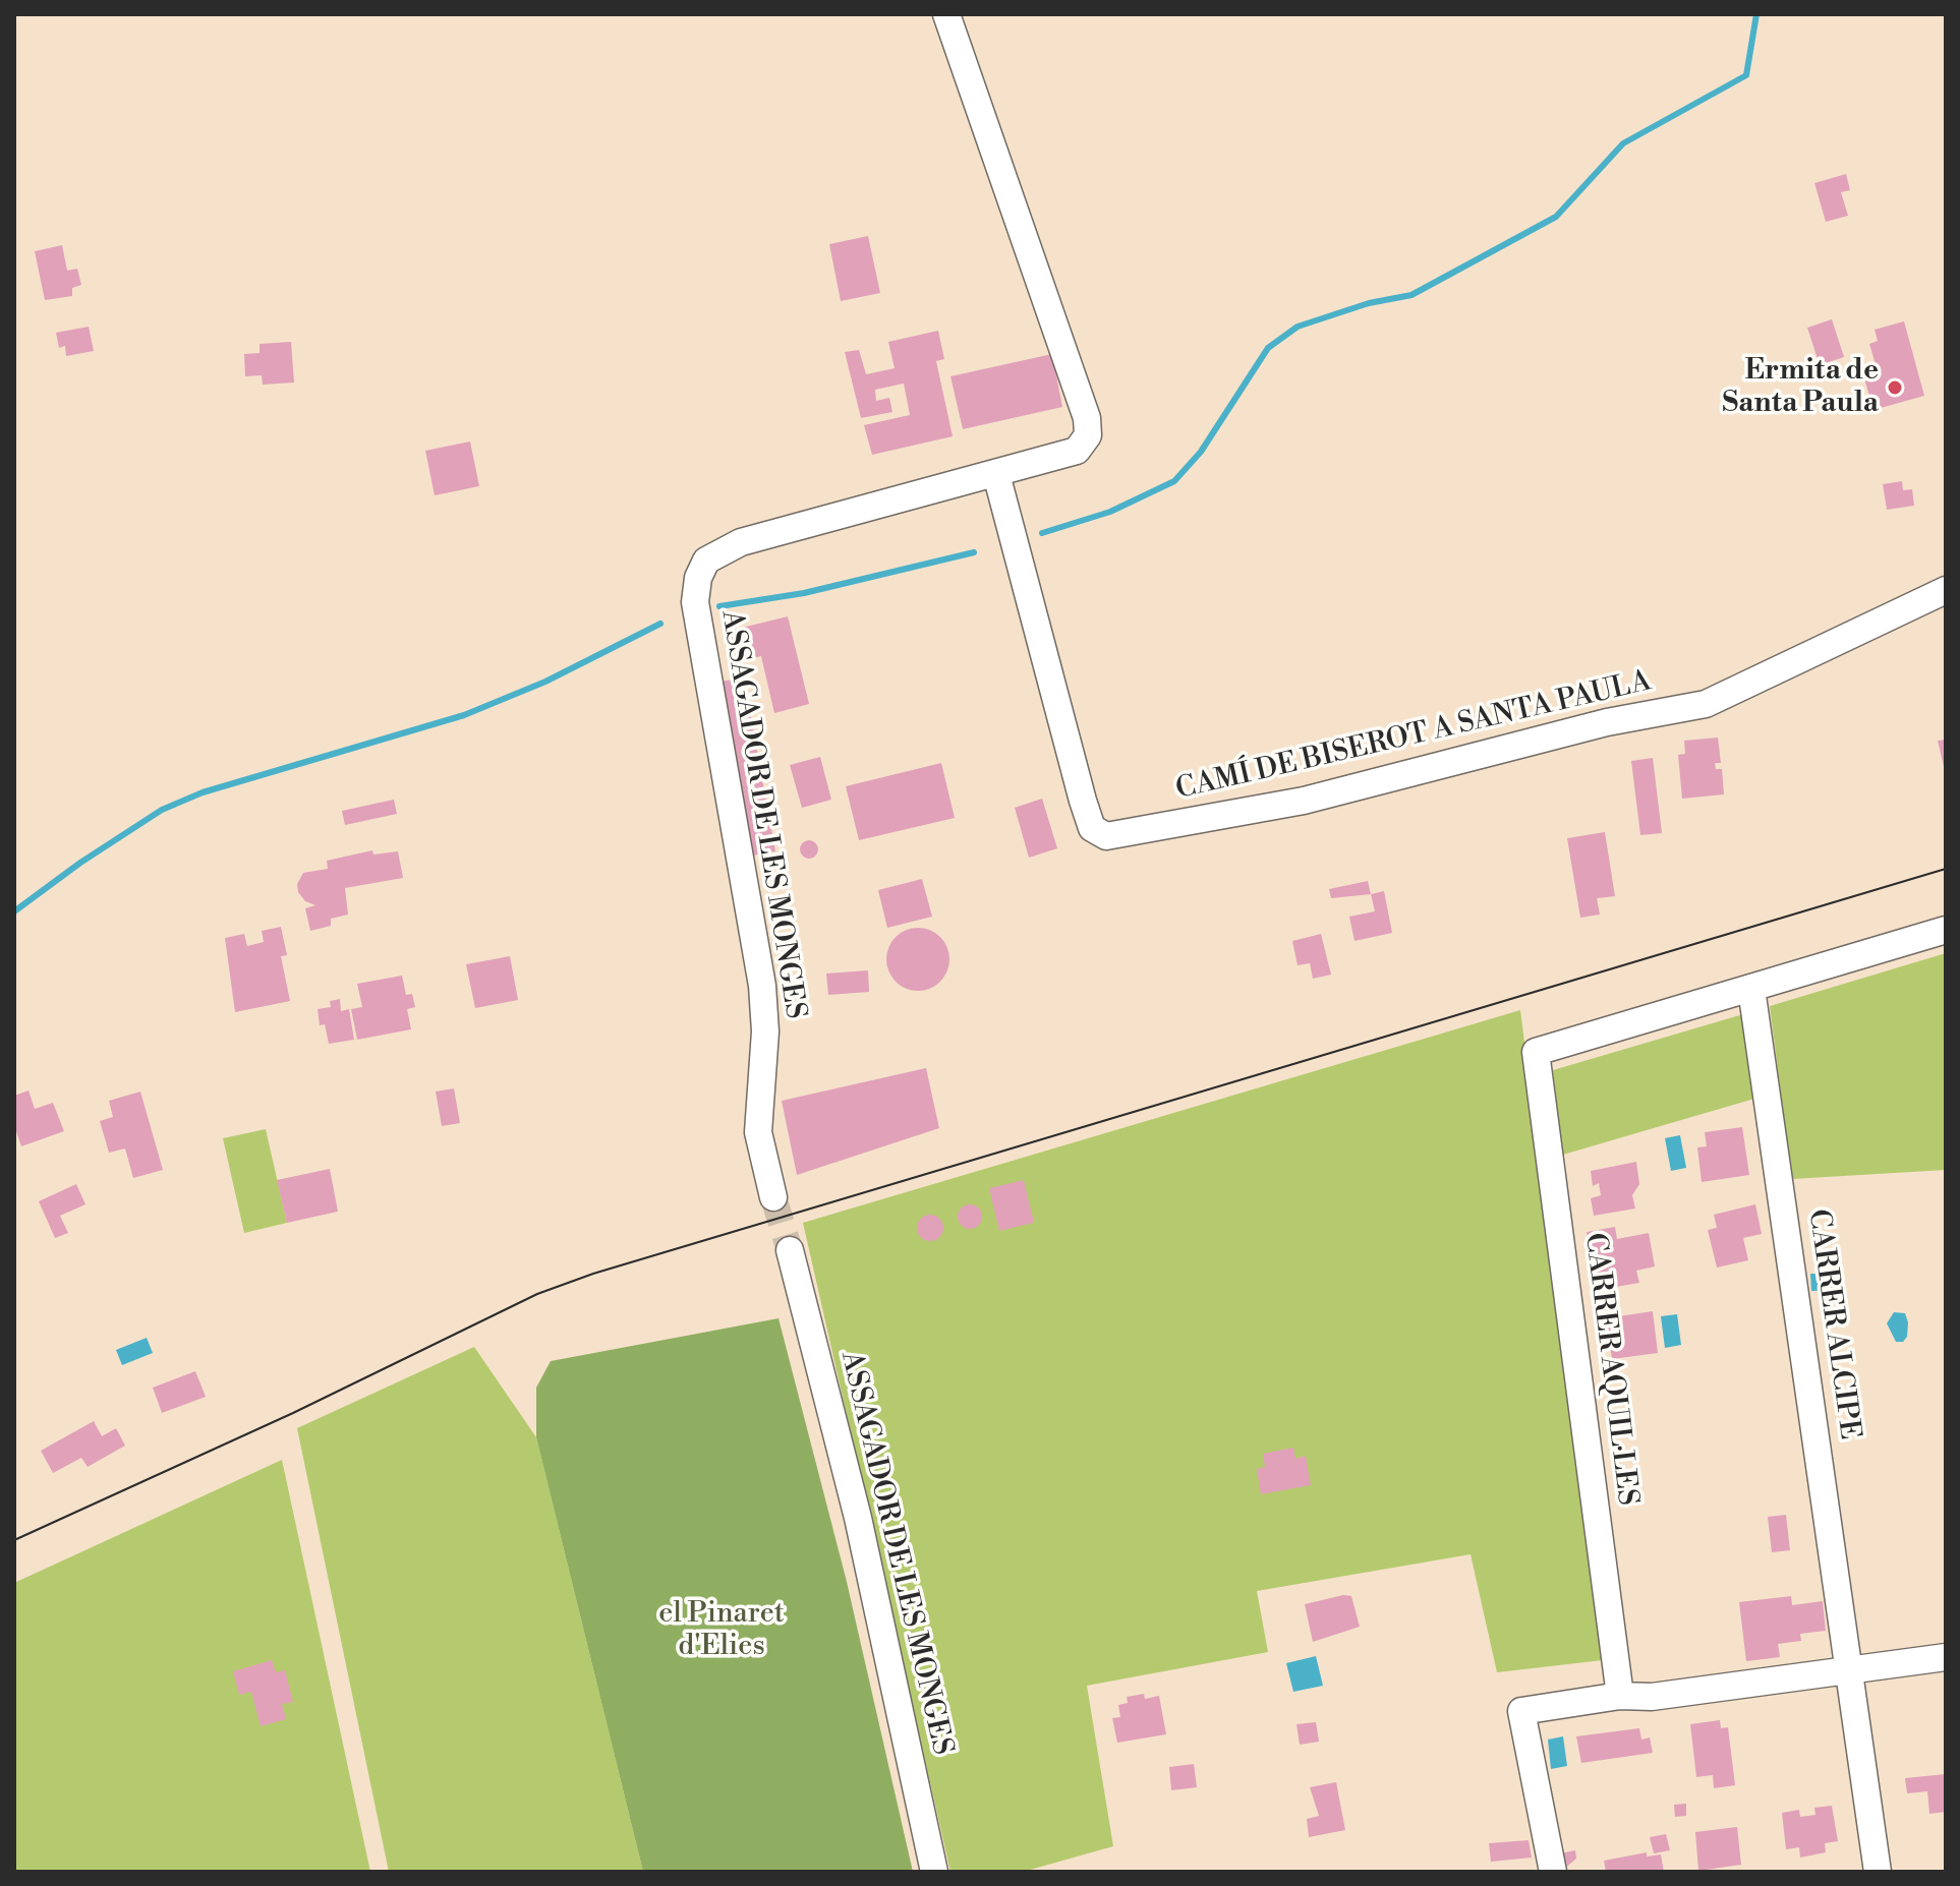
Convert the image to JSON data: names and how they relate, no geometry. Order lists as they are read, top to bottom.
{
  "streets": {
    "street": [
      "CAMÍ DE BISEROT A SANTA PAULA",
      "ASSAGADOR DE LES MONGES",
      "CARRER ALCIPE",
      "CARRER AQUIL·LES"
    ]
  },
  "crossings": [
    ["CAMÍ DE BISEROT A SANTA PAULA", "ASSAGADOR DE LES MONGES"],
    ["CARRER ALCIPE", "CARRER AQUIL·LES"]
  ],
  "parks": ["el Pinaret d'Elies"],
  "places": ["Ermita de Santa Paula"]
}
